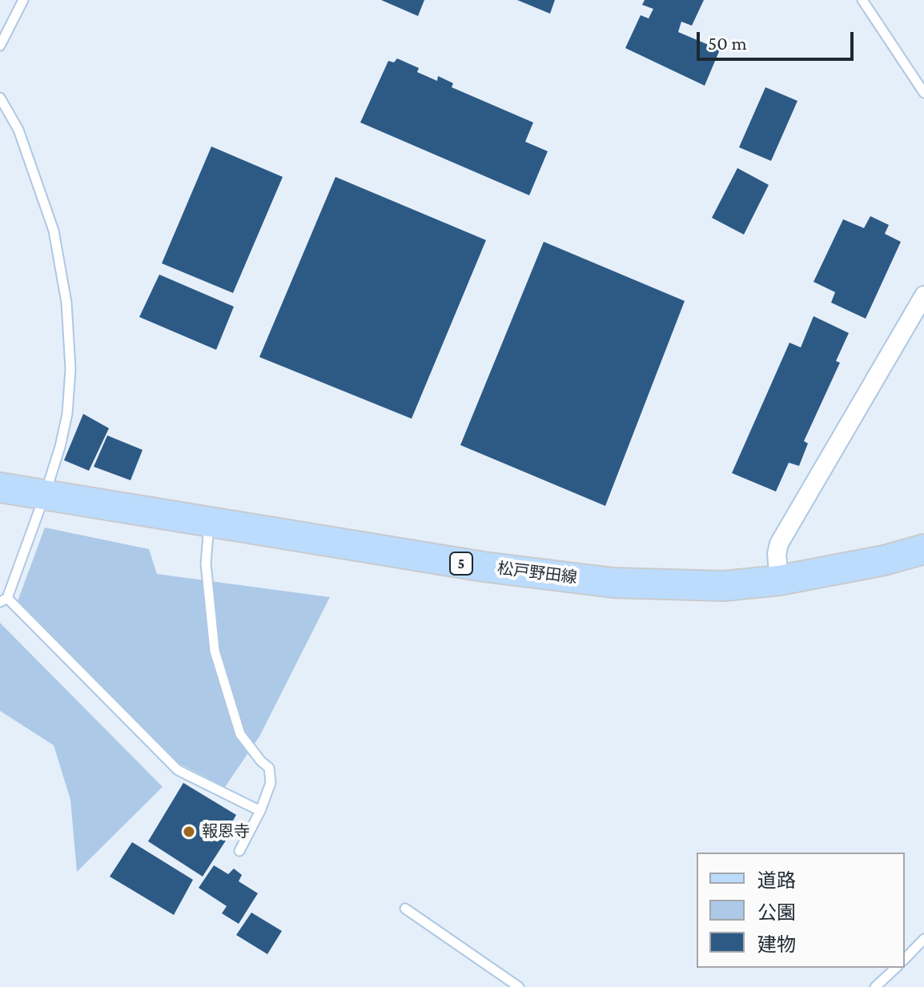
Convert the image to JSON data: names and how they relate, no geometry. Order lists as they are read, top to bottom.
{
  "streets": {
    "main road": ["5", "松戸野田線"]
  },
  "places": ["報恩寺"],
  "legend": ["道路", "公園", "建物"],
  "scale_bar": "50 m"
}
